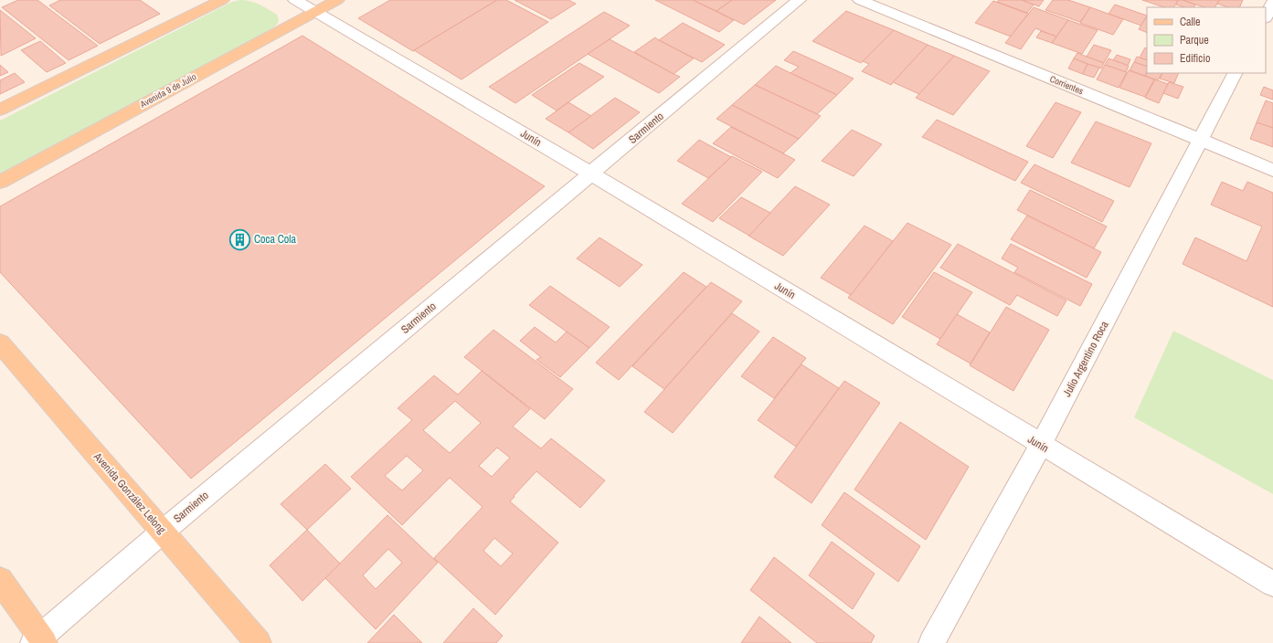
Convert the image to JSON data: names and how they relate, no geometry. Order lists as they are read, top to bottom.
{
  "streets": {
    "main road": ["Avenida 9 de Julio", "Avenida González Lelong"],
    "street": [
      "Corrientes",
      "Sarmiento",
      "Junín",
      "Julio Argentino Roca"
    ]
  },
  "crossings": [
    ["Corrientes", "Julio Argentino Roca"],
    ["Avenida 9 de Julio", "Junín"],
    ["Sarmiento", "Junín"],
    ["Sarmiento", "Avenida González Lelong"],
    ["Junín", "Julio Argentino Roca"]
  ],
  "places": {
    "building": ["Coca Cola"]
  },
  "legend": ["Calle", "Parque", "Edificio"]
}
